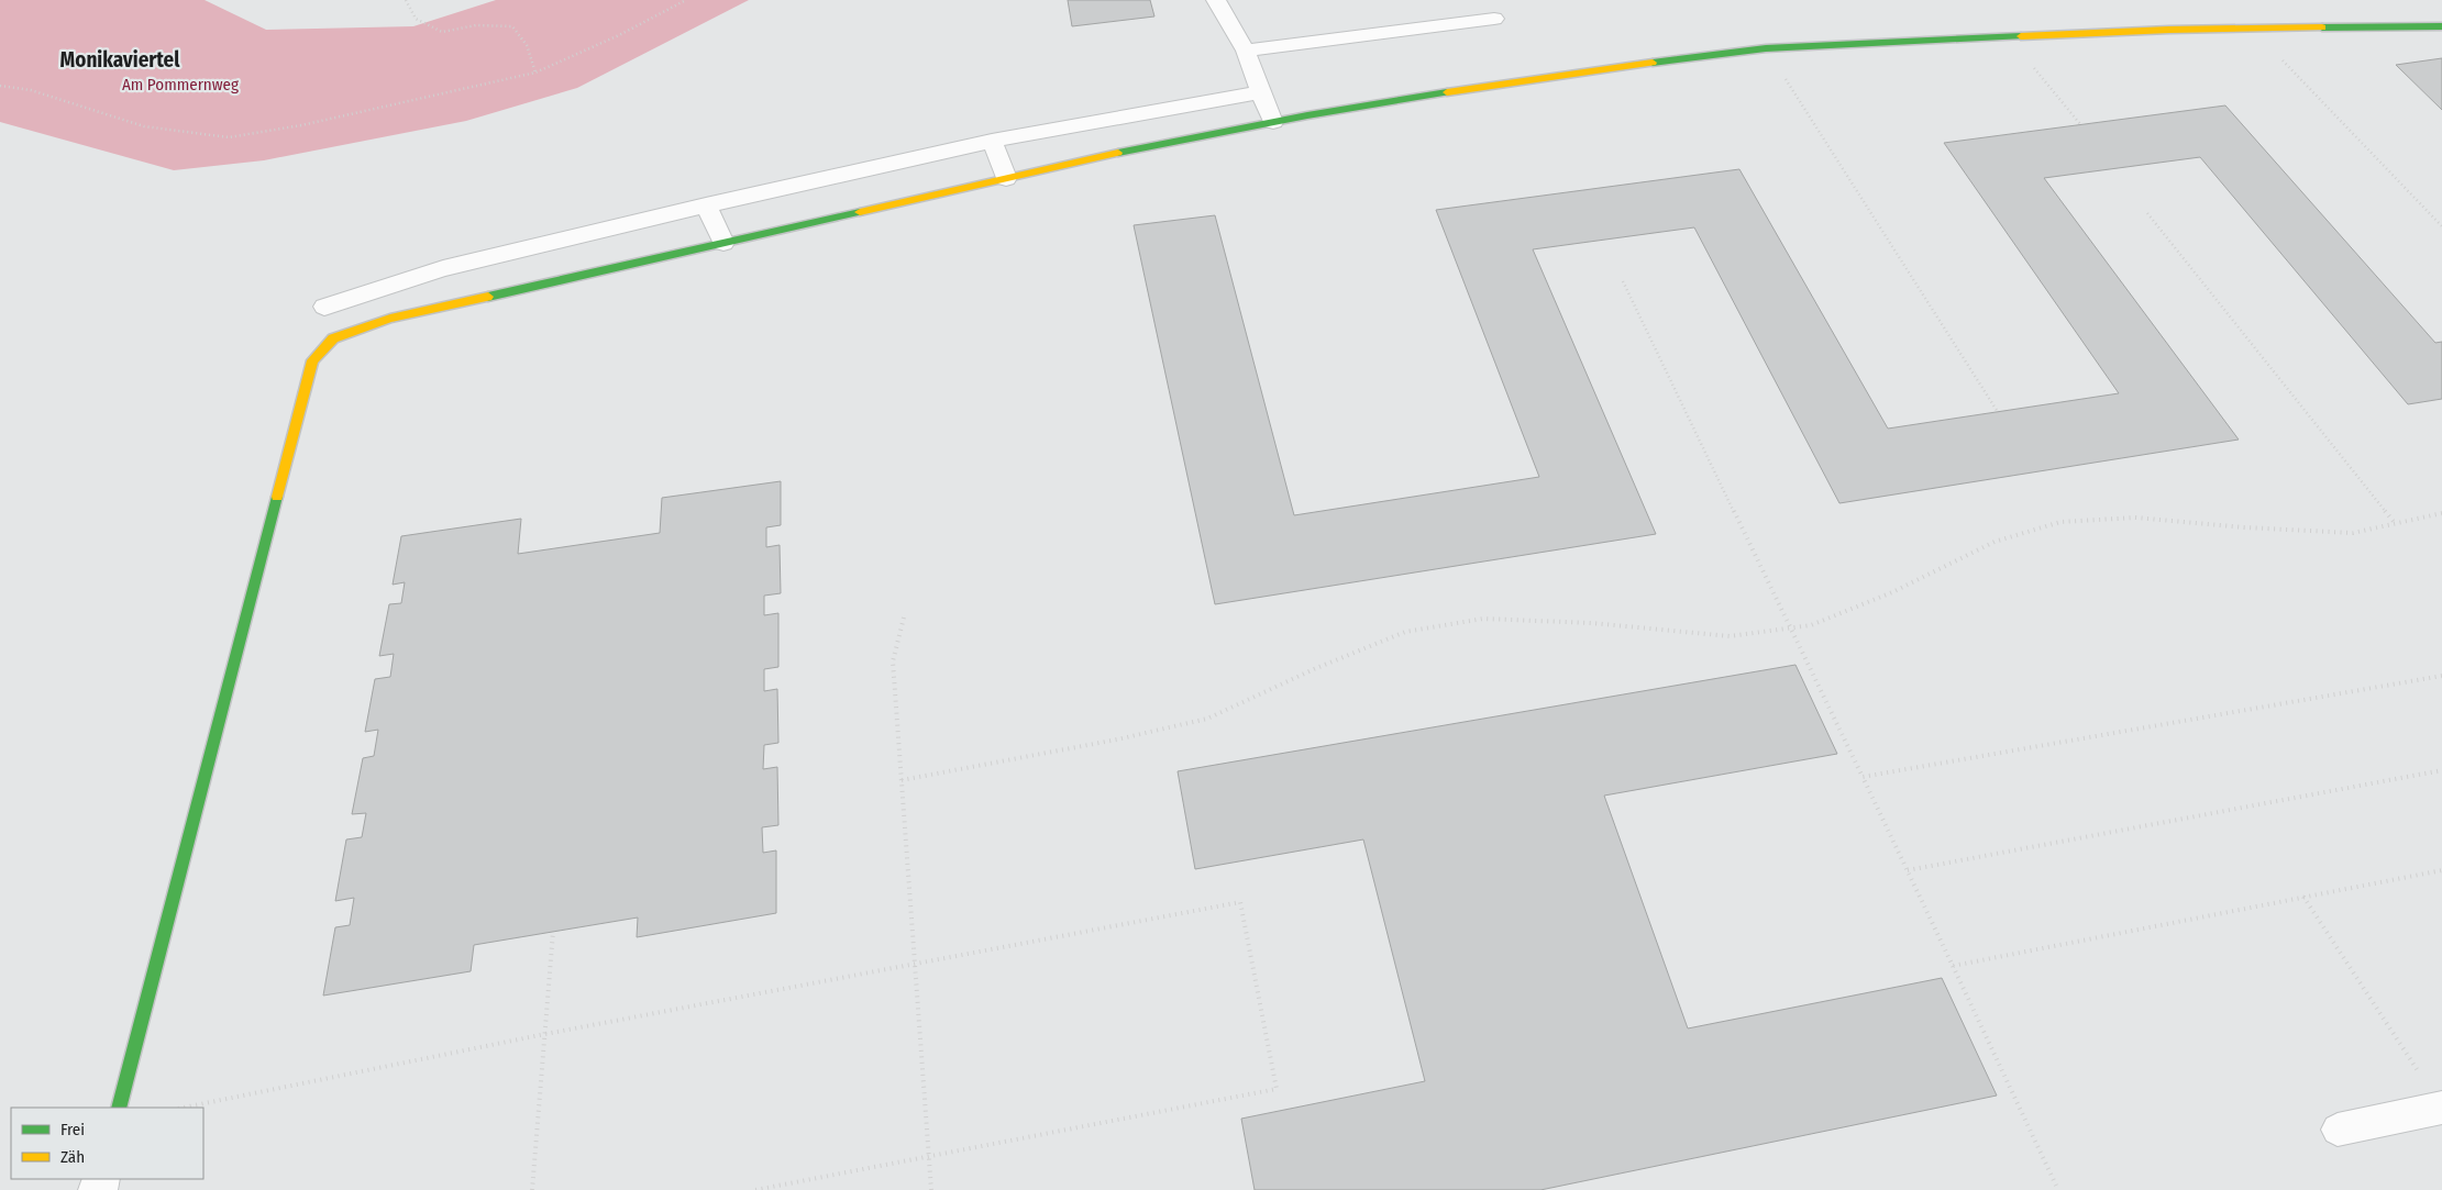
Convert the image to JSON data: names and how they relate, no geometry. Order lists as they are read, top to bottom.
{
  "districts": ["Monikaviertel"],
  "parks": ["Am Pommernweg"],
  "legend": ["Frei", "Zäh"]
}
